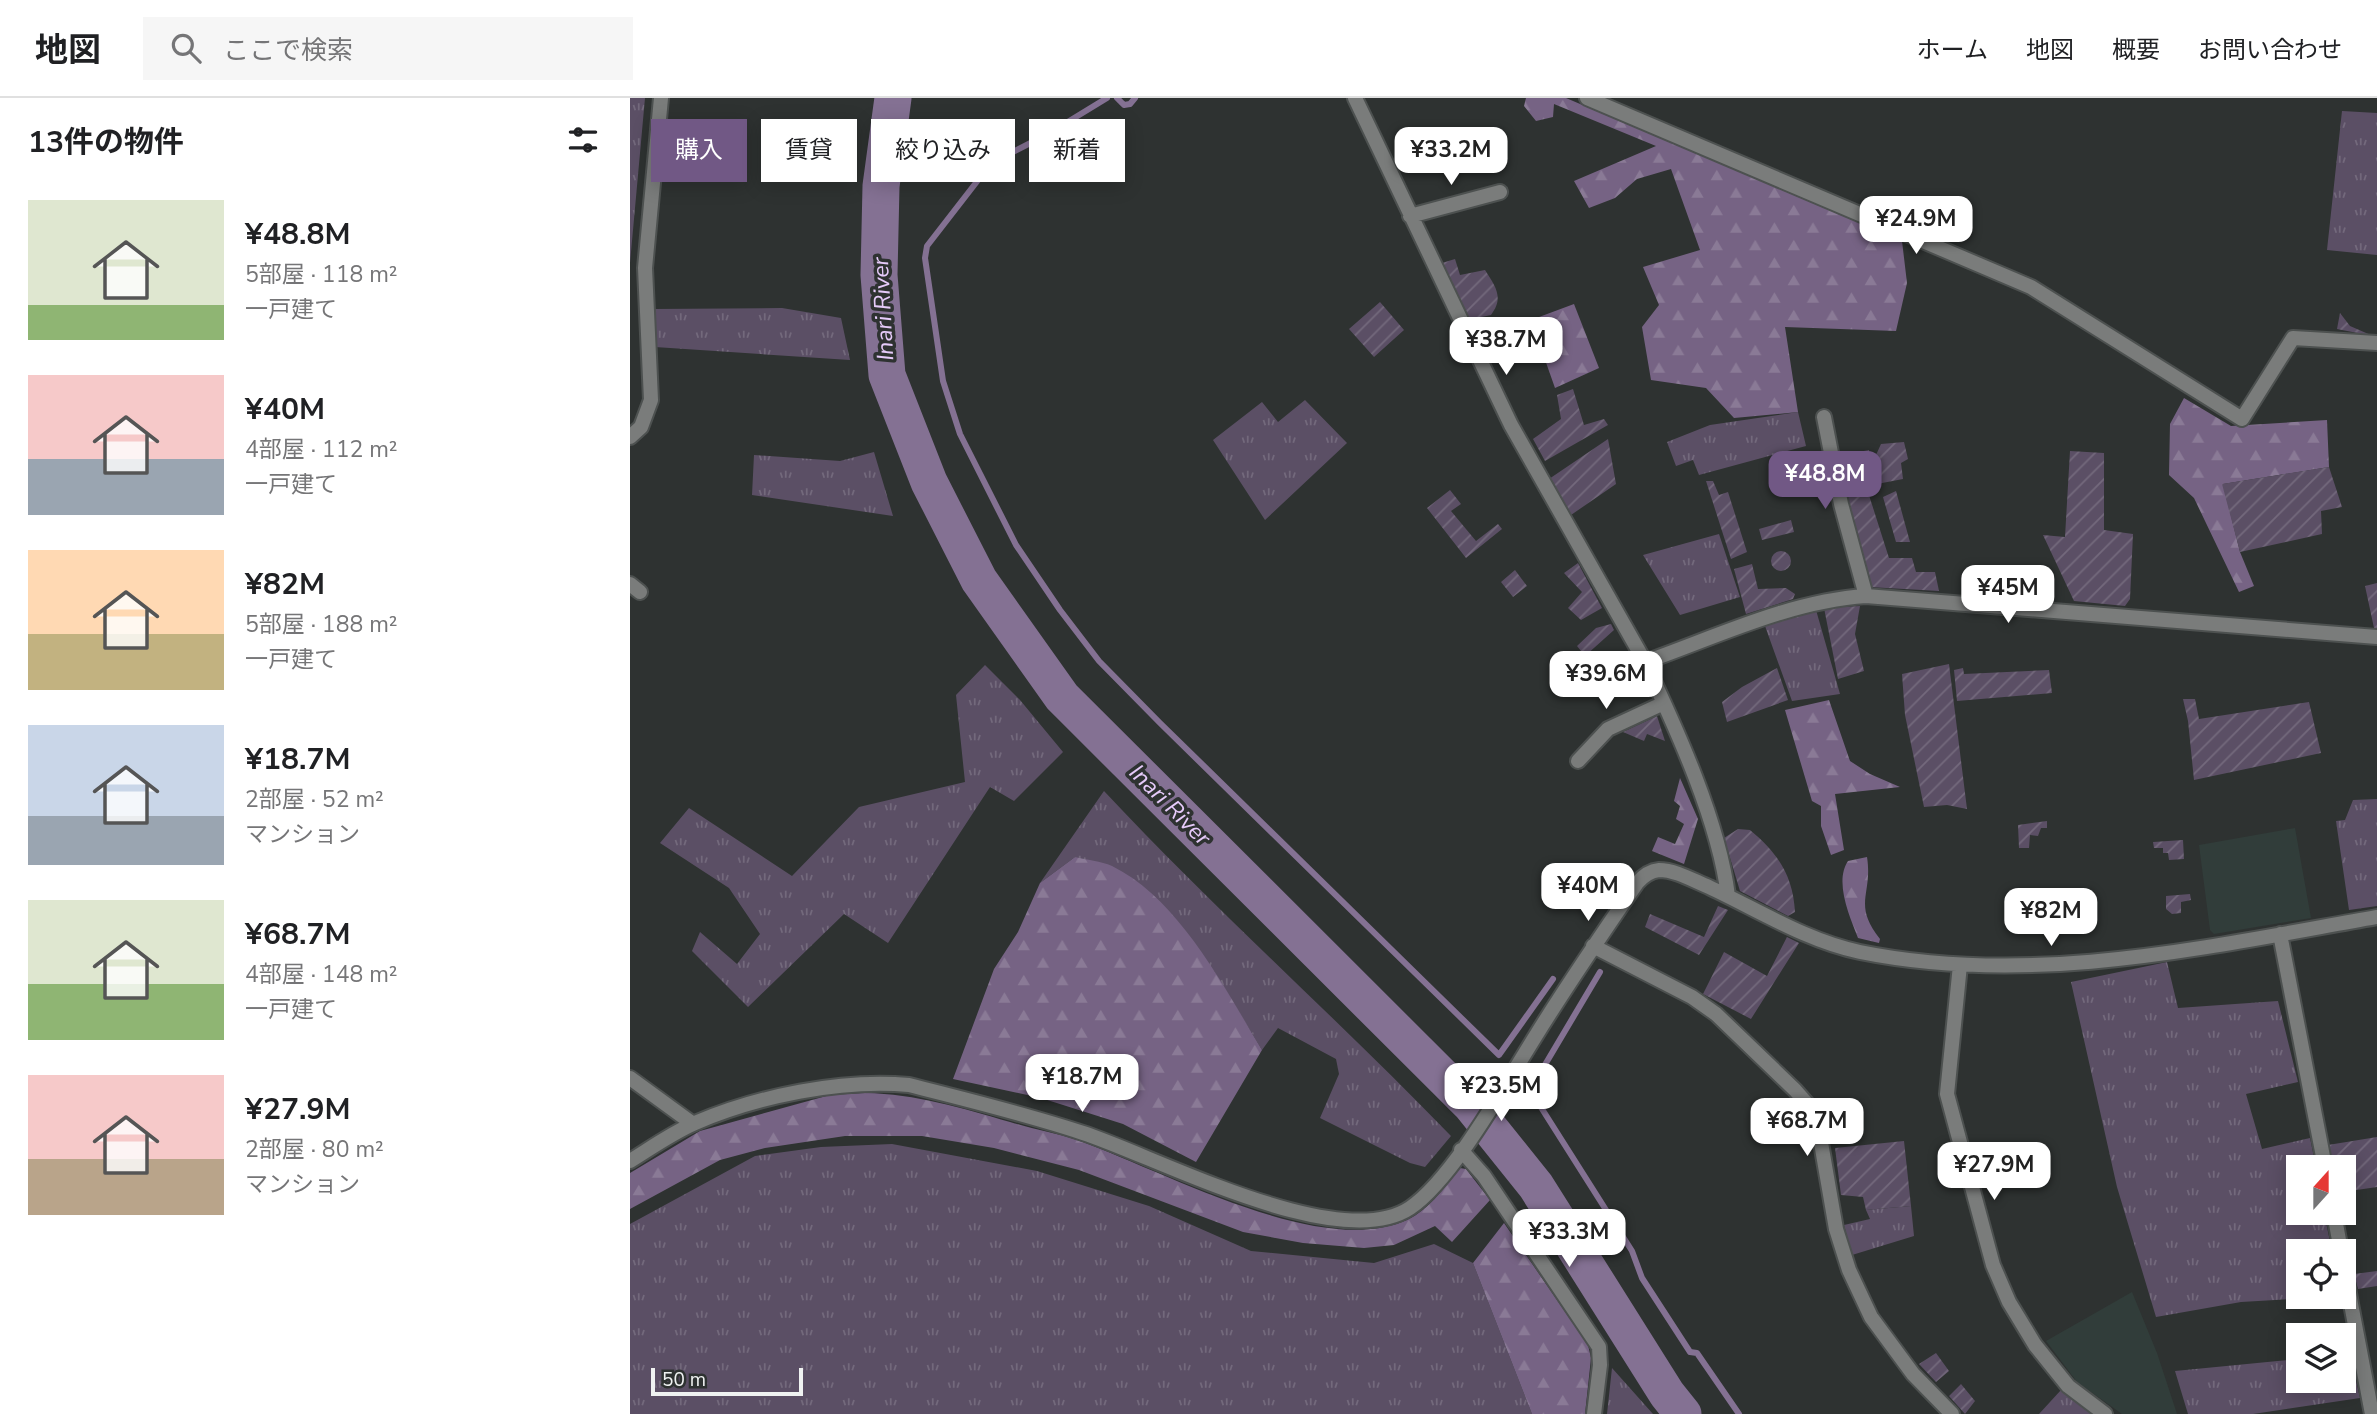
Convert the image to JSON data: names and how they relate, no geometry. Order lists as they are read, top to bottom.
{
  "water": ["Inari River"],
  "scale_bar": "50 m",
  "north": "top",
  "page": {
    "header": "地図",
    "search": "ここで検索",
    "nav": [
      "ホーム",
      "地図",
      "概要",
      "お問い合わせ"
    ],
    "heading": "13件の物件",
    "chip": [
      "購入",
      "賃貸",
      "絞り込み",
      "新着"
    ],
    "price": [
      "¥33.2M",
      "¥24.9M",
      "¥38.7M",
      "¥48.8M",
      "¥45M",
      "¥39.6M",
      "¥40M",
      "¥82M",
      "¥18.7M",
      "¥23.5M",
      "¥68.7M",
      "¥27.9M",
      "¥33.3M"
    ],
    "list": [
      {
        "name": "¥48.8M",
        "note": "5部屋 · 118 m² · 一戸建て"
      },
      {
        "name": "¥40M",
        "note": "4部屋 · 112 m² · 一戸建て"
      },
      {
        "name": "¥82M",
        "note": "5部屋 · 188 m² · 一戸建て"
      },
      {
        "name": "¥18.7M",
        "note": "2部屋 · 52 m² · マンション"
      },
      {
        "name": "¥68.7M",
        "note": "4部屋 · 148 m² · 一戸建て"
      },
      {
        "name": "¥27.9M",
        "note": "2部屋 · 80 m² · マンション"
      }
    ],
    "scale": "50 m"
  }
}
